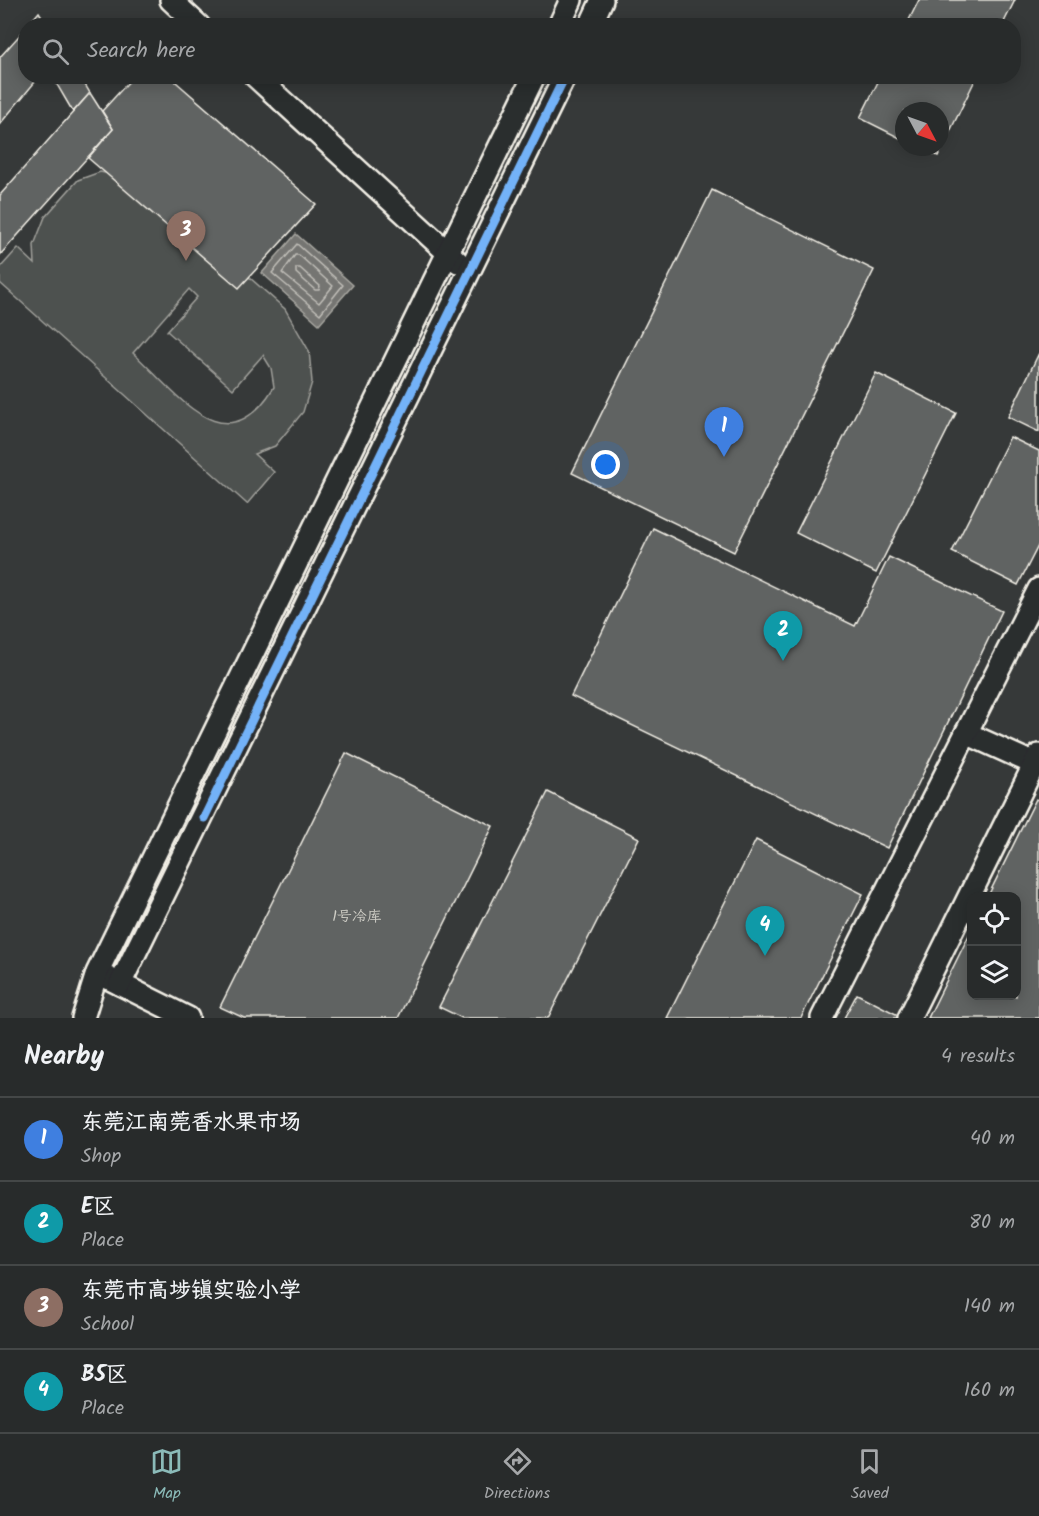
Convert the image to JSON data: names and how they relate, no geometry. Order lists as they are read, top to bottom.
{
  "house_numbers": ["1号冷库"],
  "north": "bottom right",
  "page": {
    "search": "Search here",
    "pins": [
      "3",
      "1",
      "2",
      "4"
    ],
    "heading": ["Nearby", "4 results"],
    "list": [
      {
        "mark": "1",
        "name": "东莞江南莞香水果市场",
        "note": "Shop",
        "value": "40 m"
      },
      {
        "mark": "2",
        "name": "E区",
        "note": "Place",
        "value": "80 m"
      },
      {
        "mark": "3",
        "name": "东莞市高埗镇实验小学",
        "note": "School",
        "value": "140 m"
      },
      {
        "mark": "4",
        "name": "B5区",
        "note": "Place",
        "value": "160 m"
      }
    ],
    "nav": ["Map", "Directions", "Saved"]
  }
}
